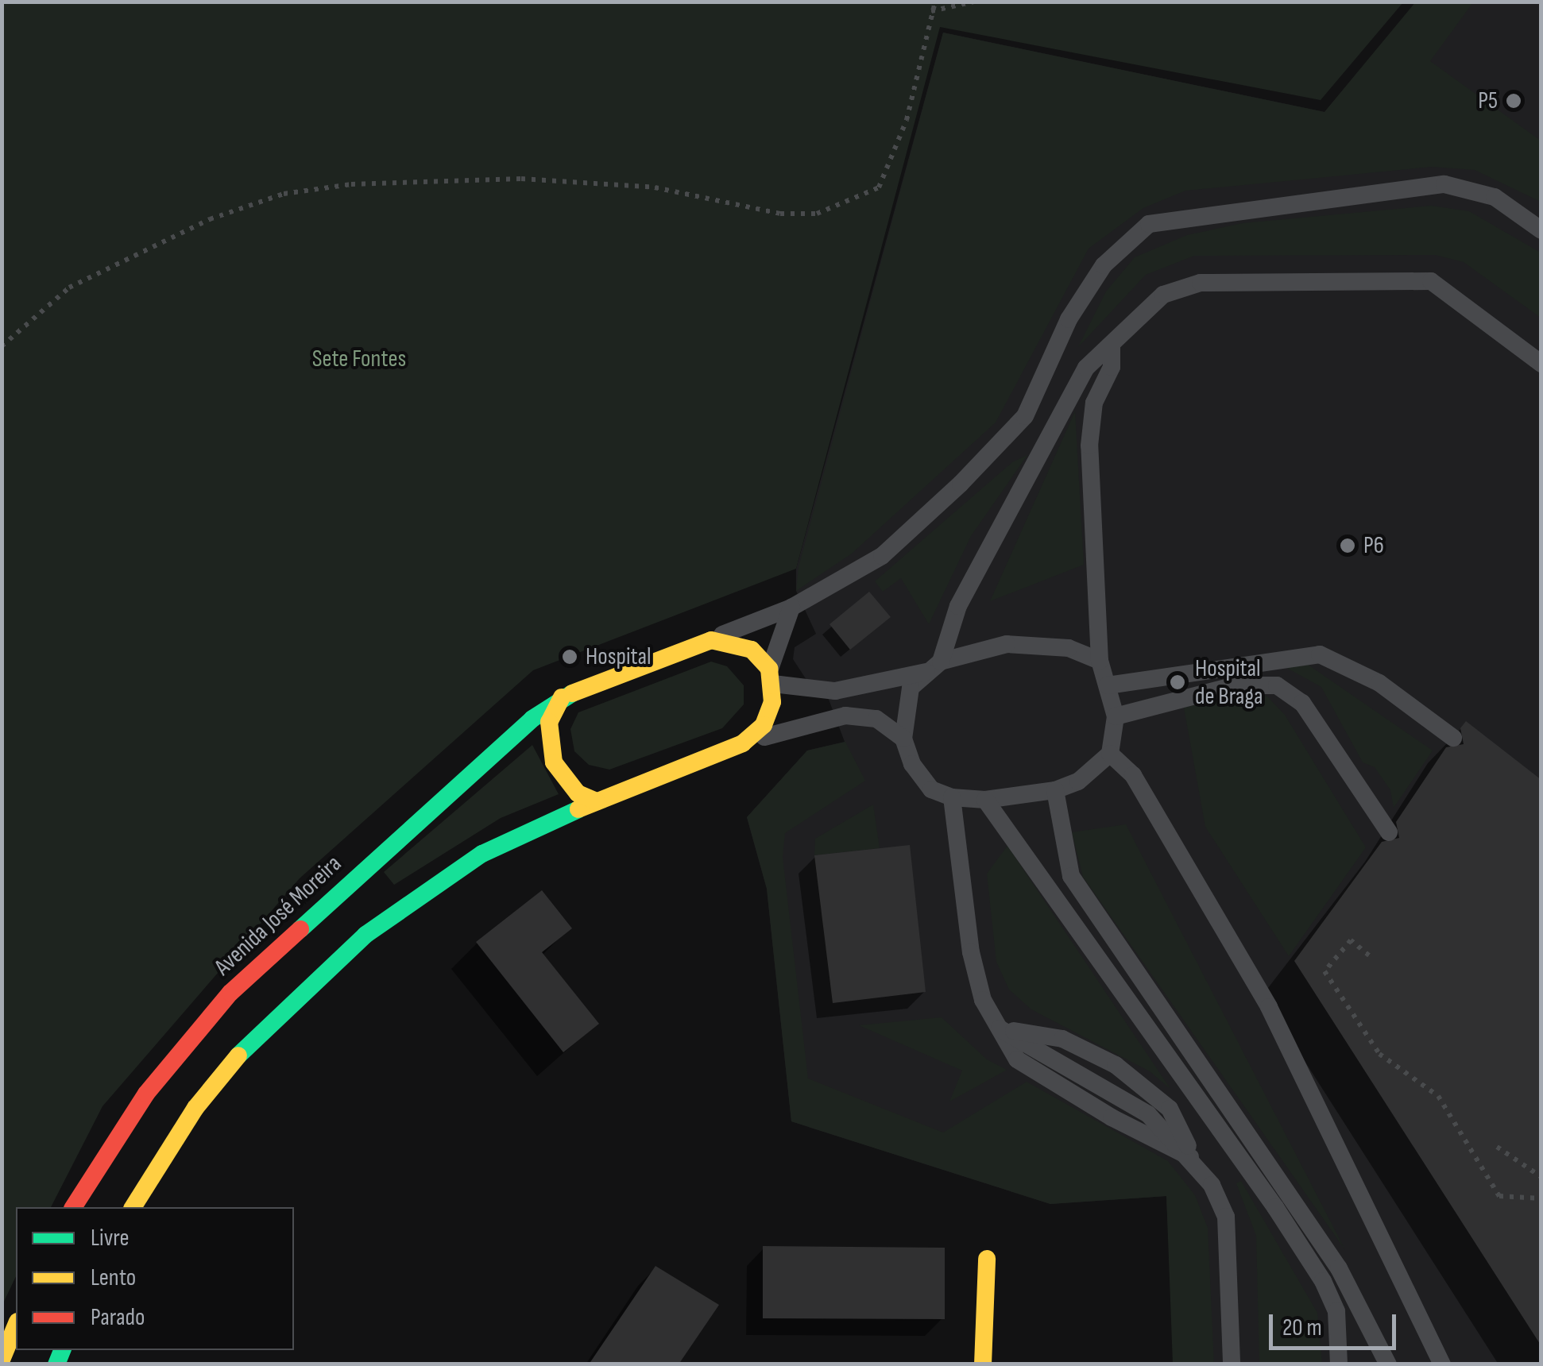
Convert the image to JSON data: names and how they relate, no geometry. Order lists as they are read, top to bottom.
{
  "streets": {
    "street": ["Avenida José Moreira"]
  },
  "parks": ["Sete Fontes"],
  "places": [
    "P5",
    "P6",
    "Hospital",
    "Hospital de Braga"
  ],
  "legend": ["Livre", "Lento", "Parado"],
  "scale_bar": "20 m"
}
